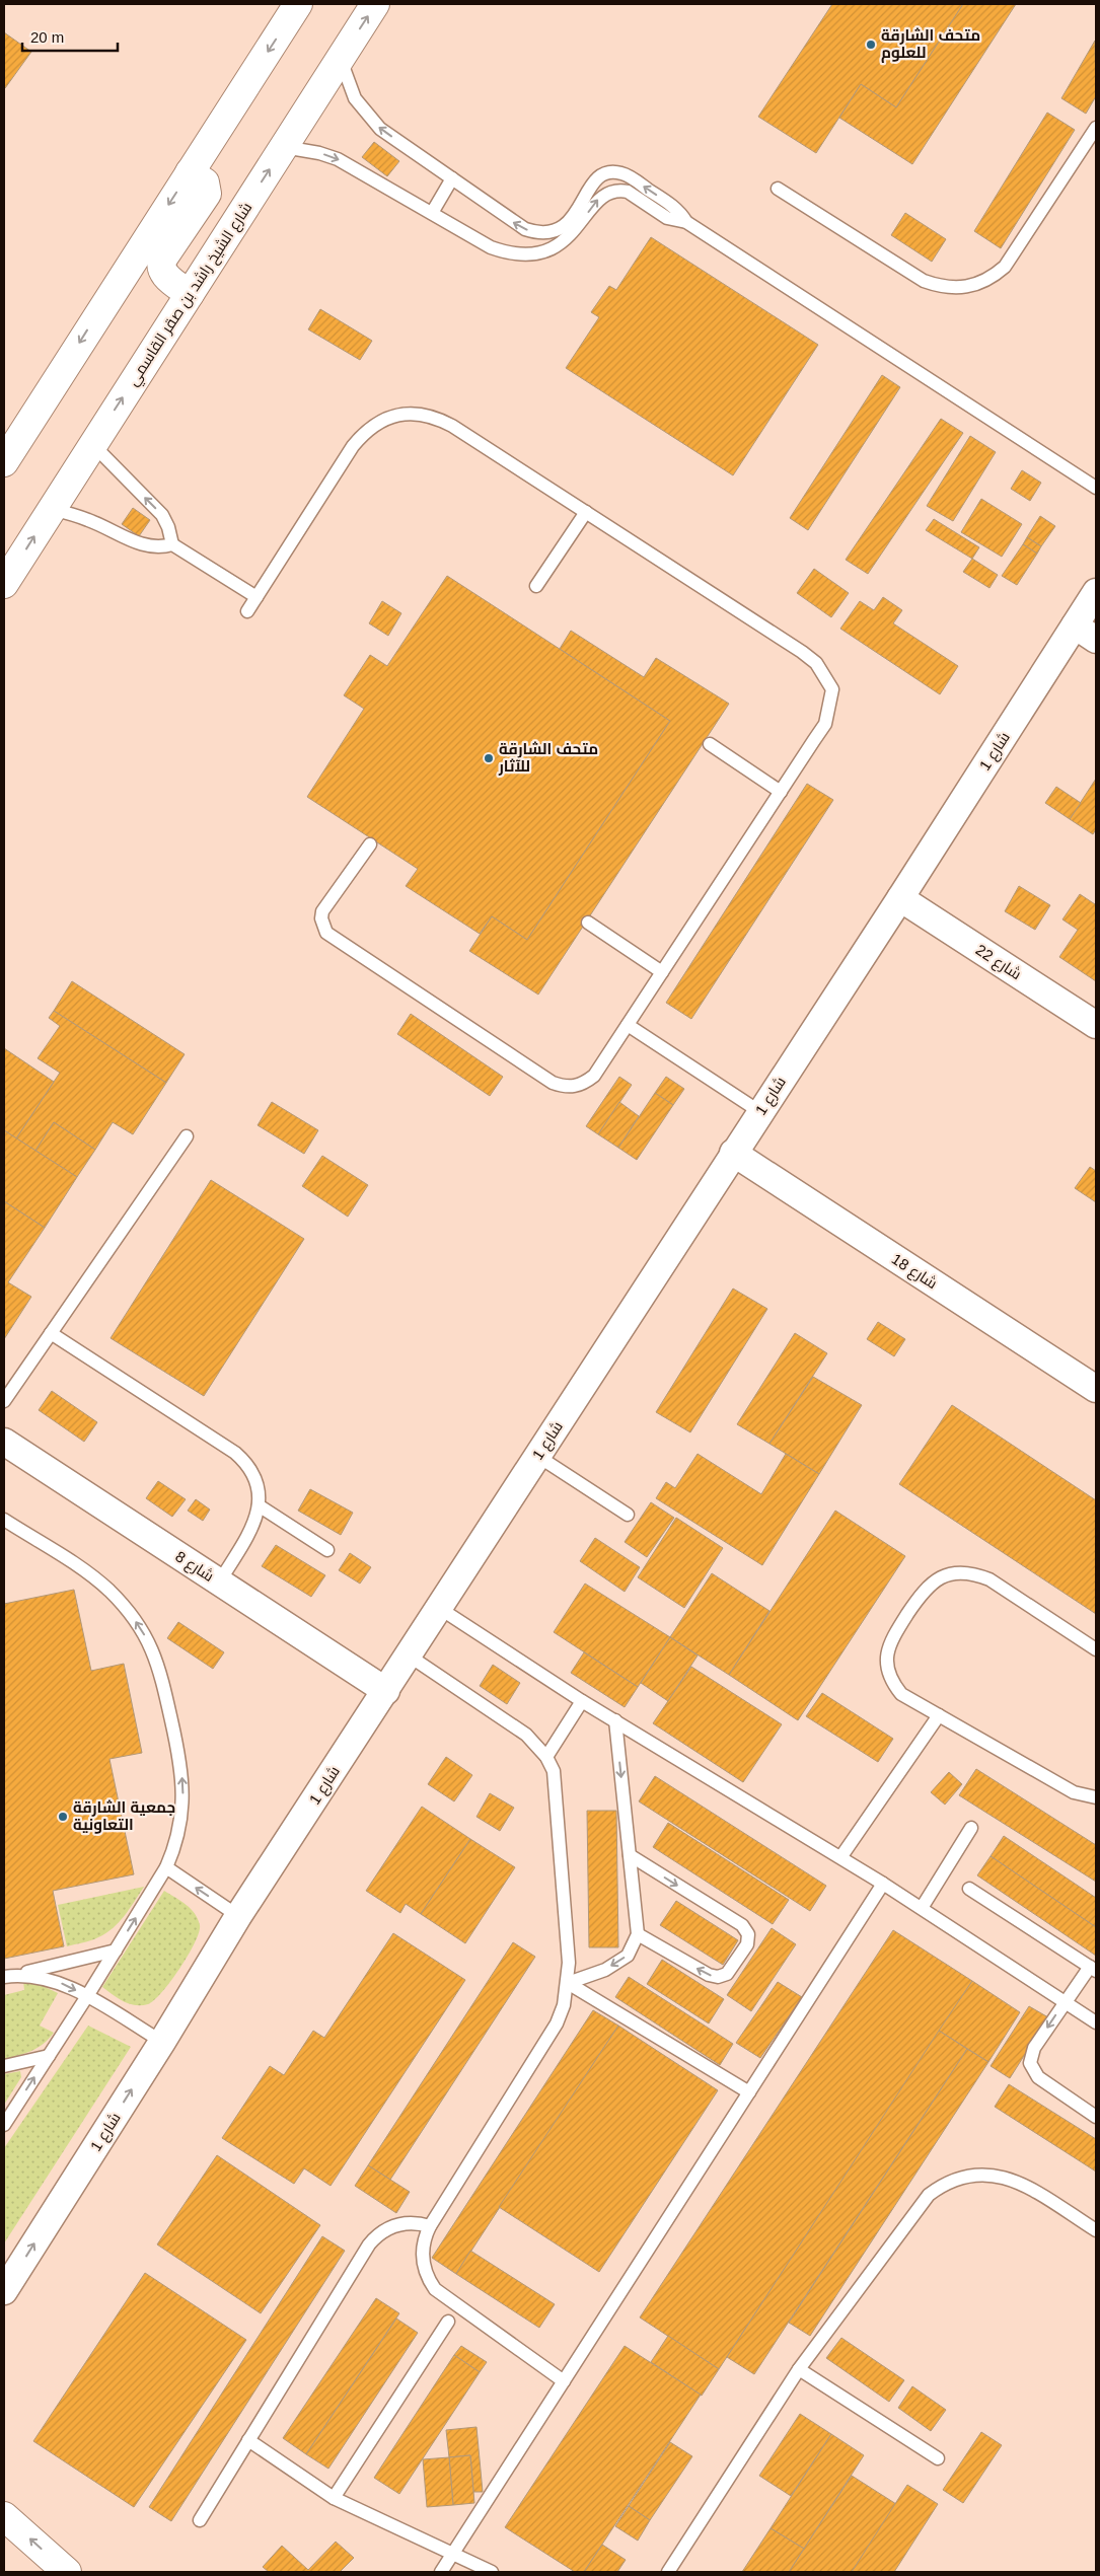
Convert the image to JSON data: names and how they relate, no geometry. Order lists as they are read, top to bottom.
{
  "streets": {
    "main road": ["شارع الشيخ راشد بن صقر القاسمي"],
    "street": [
      "شارع 1",
      "شارع 22",
      "شارع 18",
      "شارع 8"
    ]
  },
  "crossings": [
    ["شارع 1", "شارع 22"],
    ["شارع 1", "شارع 18"],
    ["شارع 1", "شارع 8"]
  ],
  "places": ["متحف الشارقة للعلوم", "متحف الشارقة للآثار", "جمعية الشارقة التعاونية"],
  "scale_bar": "20 m"
}
